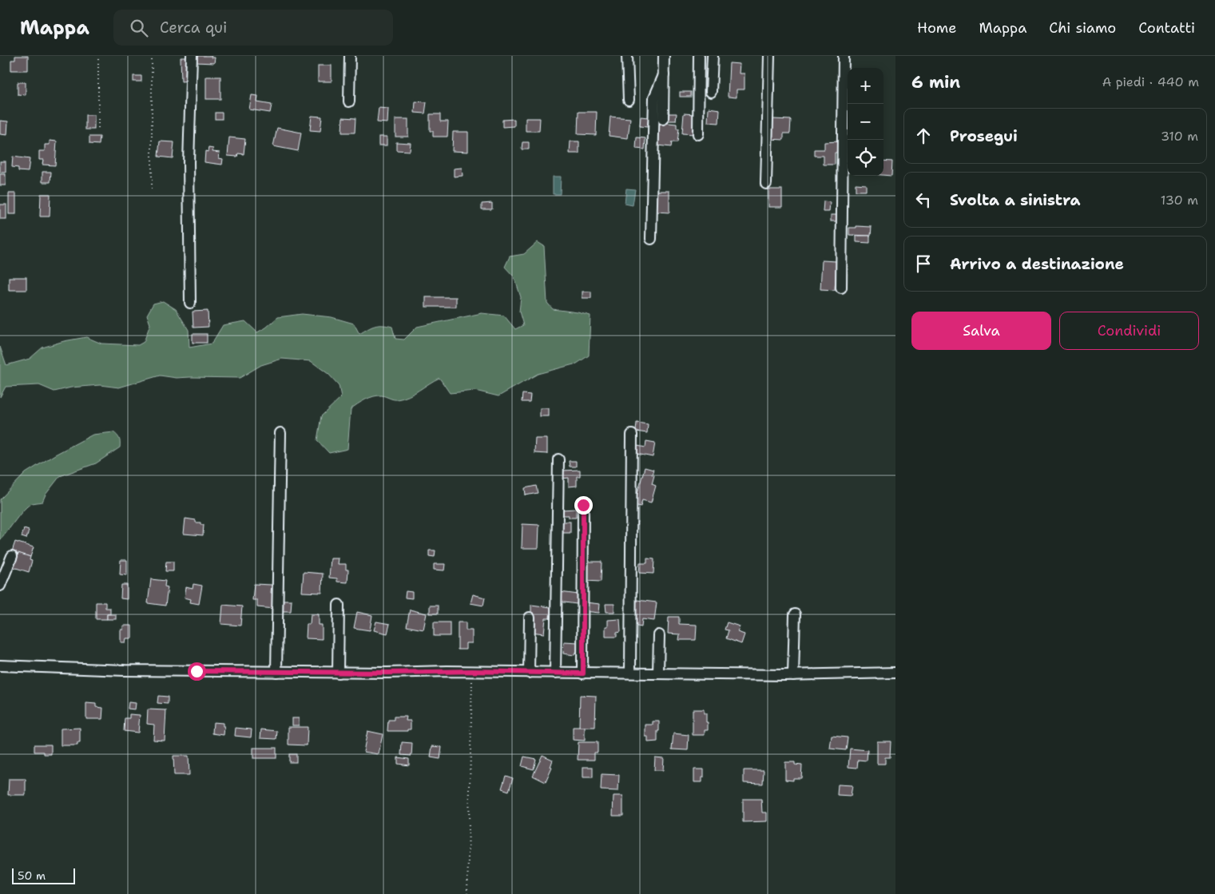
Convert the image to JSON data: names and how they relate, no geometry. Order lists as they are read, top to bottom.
{
  "scale_bar": "50 m",
  "page": {
    "header": "Mappa",
    "search": "Cerca qui",
    "nav": [
      "Home",
      "Mappa",
      "Chi siamo",
      "Contatti"
    ],
    "heading": ["6 min", "A piedi · 440 m"],
    "map_buttons": ["+", "−"],
    "list": [
      ["Prosegui", "310 m"],
      ["Svolta a sinistra", "130 m"],
      "Arrivo a destinazione"
    ],
    "buttons": ["Salva", "Condividi"],
    "scale": "50 m"
  }
}
